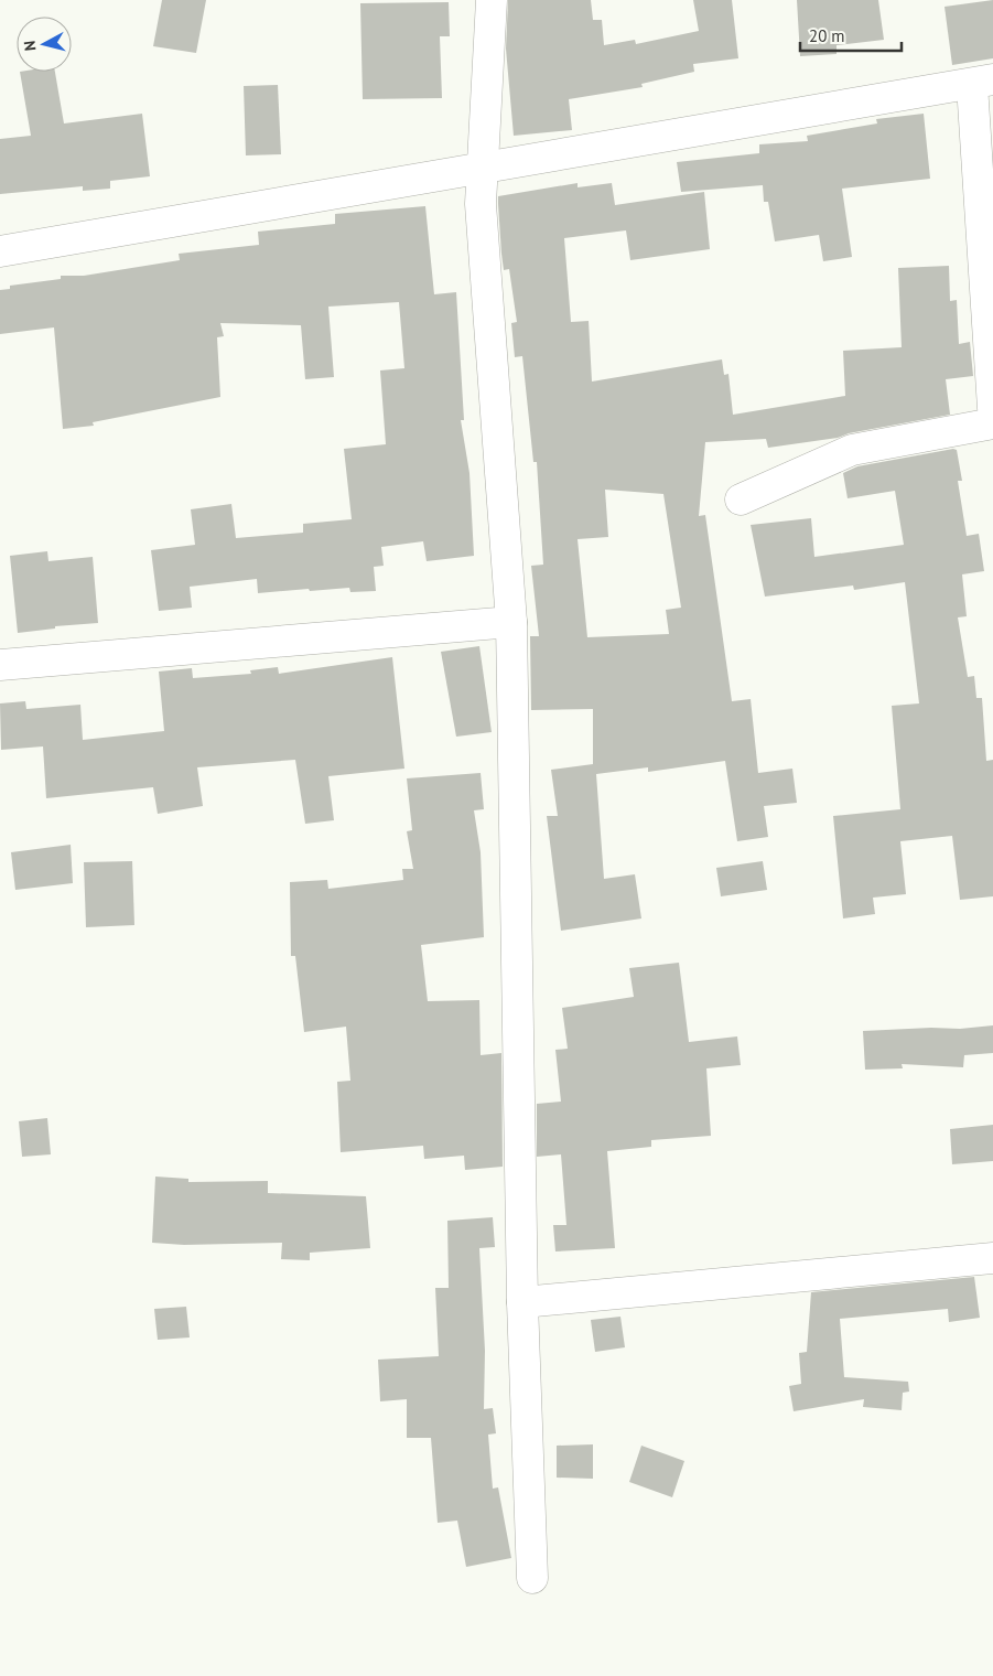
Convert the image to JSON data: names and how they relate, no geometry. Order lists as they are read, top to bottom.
{
  "scale_bar": "20 m",
  "north": "left"
}
